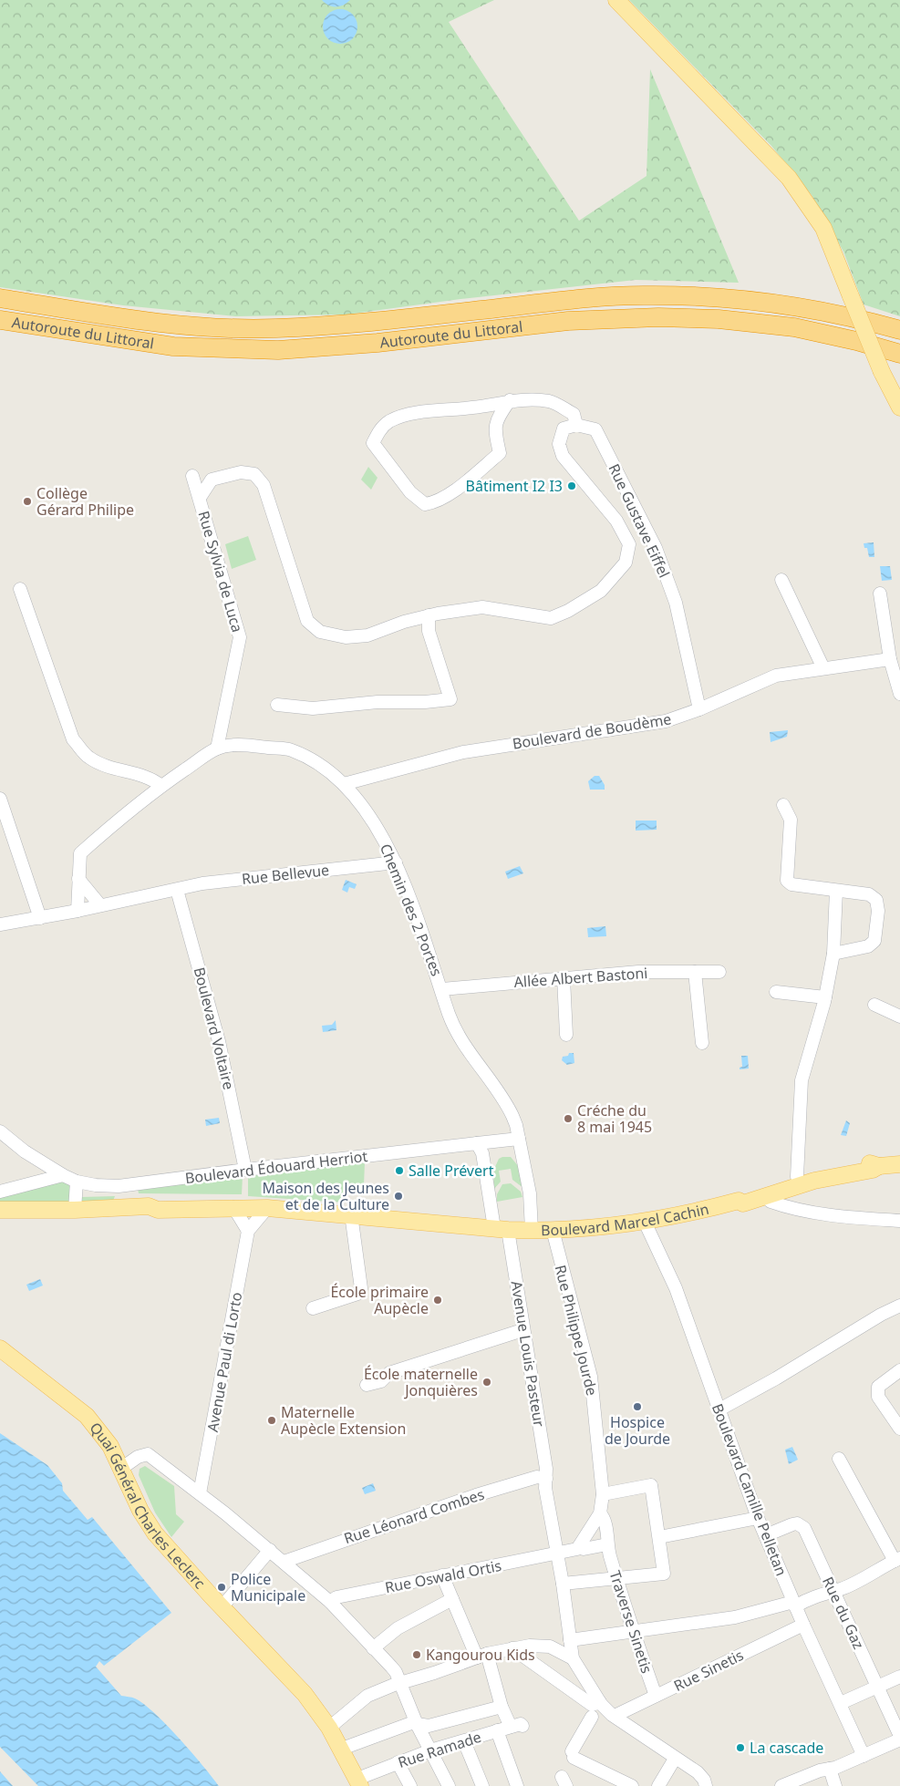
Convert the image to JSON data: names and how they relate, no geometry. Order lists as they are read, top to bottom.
{
  "streets": {
    "highway": ["Autoroute du Littoral"],
    "main road": ["Boulevard Marcel Cachin", "Quai Général Charles Leclerc"],
    "street": [
      "Rue Gustave Eiffel",
      "Rue Sylvia de Luca",
      "Boulevard de Boudème",
      "Rue Bellevue",
      "Chemin des 2 Portes",
      "Allée Albert Bastoni",
      "Boulevard Voltaire",
      "Boulevard Édouard Herriot",
      "Rue Philippe Jourde",
      "Avenue Louis Pasteur",
      "Avenue Paul di Lorto",
      "Boulevard Camille Pelletan",
      "Rue Léonard Combes",
      "Rue Oswald Ortis",
      "Rue du Gaz",
      "Traverse Sinetis",
      "Rue Sinetis",
      "Rue Ramade"
    ]
  },
  "crossings": [
    ["Rue Gustave Eiffel", "Boulevard de Boudème"],
    ["Rue Sylvia de Luca", "Chemin des 2 Portes"],
    ["Boulevard de Boudème", "Chemin des 2 Portes"],
    ["Rue Bellevue", "Chemin des 2 Portes"],
    ["Rue Bellevue", "Boulevard Voltaire"],
    ["Chemin des 2 Portes", "Allée Albert Bastoni"],
    ["Chemin des 2 Portes", "Boulevard Édouard Herriot"],
    ["Chemin des 2 Portes", "Boulevard Marcel Cachin"],
    ["Boulevard Voltaire", "Boulevard Édouard Herriot"],
    ["Boulevard Édouard Herriot", "Avenue Louis Pasteur"],
    ["Boulevard Marcel Cachin", "Rue Philippe Jourde"],
    ["Boulevard Marcel Cachin", "Avenue Louis Pasteur"],
    ["Boulevard Marcel Cachin", "Avenue Paul di Lorto"],
    ["Boulevard Marcel Cachin", "Boulevard Camille Pelletan"],
    ["Rue Philippe Jourde", "Traverse Sinetis"],
    ["Avenue Louis Pasteur", "Rue Léonard Combes"],
    ["Avenue Louis Pasteur", "Rue Oswald Ortis"],
    ["Boulevard Camille Pelletan", "Rue du Gaz"],
    ["Boulevard Camille Pelletan", "Rue Sinetis"],
    ["Quai Général Charles Leclerc", "Rue Ramade"],
    ["Rue Oswald Ortis", "Traverse Sinetis"],
    ["Traverse Sinetis", "Rue Sinetis"]
  ],
  "places": [
    "Bâtiment I2 I3",
    "Collège Gérard Philipe",
    "Créche du 8 mai 1945",
    "Salle Prévert",
    "Maison des Jeunes et de la Culture",
    "École primaire Aupècle",
    "École maternelle Jonquières",
    "Hospice de Jourde",
    "Maternelle Aupècle Extension",
    "Police Municipale",
    "Kangourou Kids",
    "La cascade"
  ]
}
